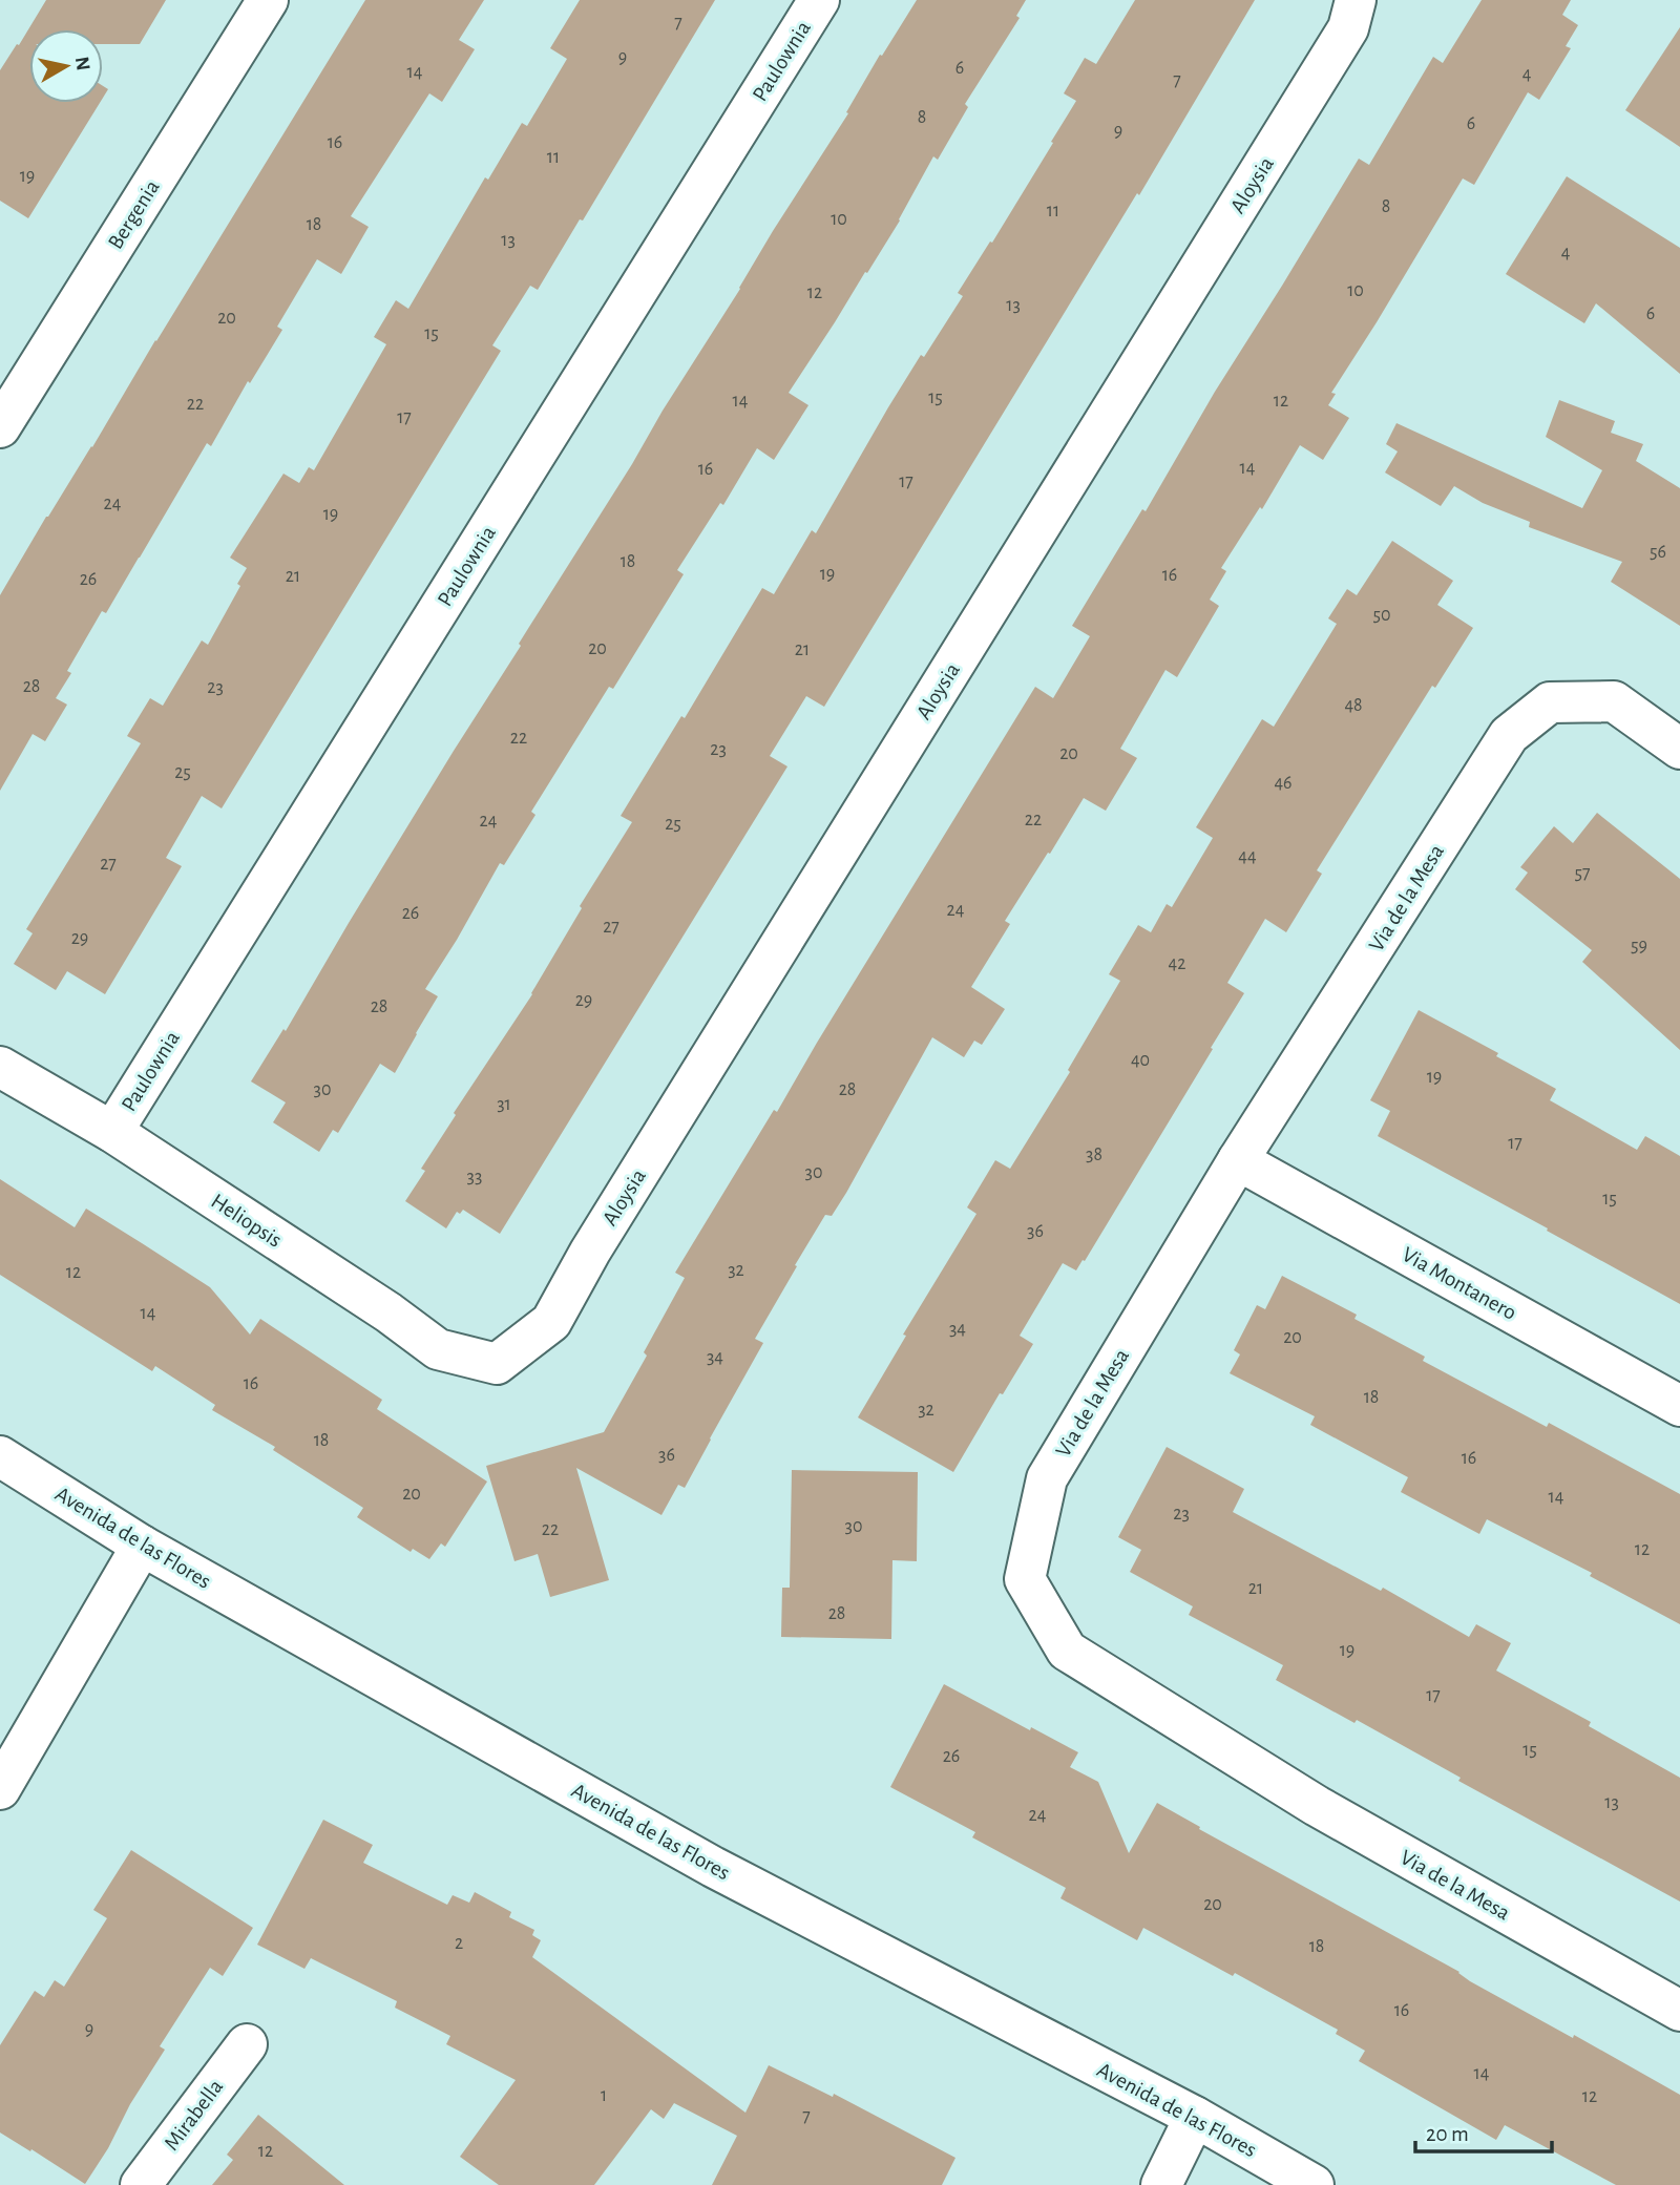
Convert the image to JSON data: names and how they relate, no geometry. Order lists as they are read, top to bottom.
{
  "streets": {
    "street": [
      "Paulownia",
      "Aloysia",
      "Bergenia",
      "Via de la Mesa",
      "Heliopsis",
      "Via Montanero",
      "Avenida de las Flores",
      "Mirabella"
    ]
  },
  "crossings": [
    ["Paulownia", "Heliopsis"],
    ["Aloysia", "Heliopsis"],
    ["Via de la Mesa", "Via Montanero"]
  ],
  "house_numbers": [
    "7",
    "9",
    "6",
    "14",
    "4",
    "7",
    "8",
    "6",
    "9",
    "16",
    "11",
    "19",
    "8",
    "11",
    "10",
    "18",
    "13",
    "4",
    "10",
    "12",
    "13",
    "6",
    "20",
    "15",
    "15",
    "14",
    "12",
    "22",
    "17",
    "14",
    "16",
    "17",
    "24",
    "19",
    "56",
    "18",
    "19",
    "16",
    "21",
    "26",
    "50",
    "20",
    "21",
    "28",
    "23",
    "48",
    "22",
    "23",
    "20",
    "25",
    "46",
    "22",
    "24",
    "25",
    "44",
    "27",
    "57",
    "24",
    "26",
    "27",
    "29",
    "59",
    "42",
    "29",
    "28",
    "40",
    "19",
    "30",
    "28",
    "31",
    "17",
    "38",
    "30",
    "33",
    "15",
    "36",
    "32",
    "12",
    "14",
    "34",
    "20",
    "34",
    "16",
    "18",
    "32",
    "18",
    "36",
    "16",
    "20",
    "14",
    "23",
    "30",
    "22",
    "12",
    "21",
    "28",
    "19",
    "17",
    "15",
    "26",
    "13",
    "24",
    "20",
    "2",
    "18",
    "16",
    "9",
    "14",
    "1",
    "12",
    "7",
    "12"
  ],
  "scale_bar": "20 m",
  "north": "right"
}
